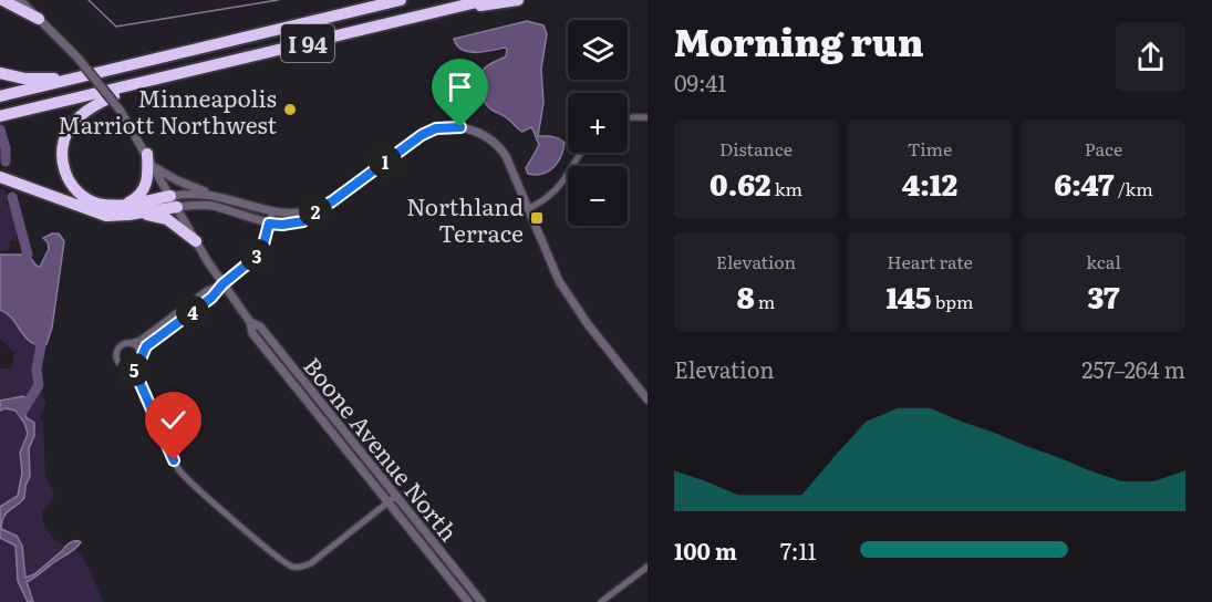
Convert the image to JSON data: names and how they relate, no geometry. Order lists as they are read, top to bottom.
{
  "streets": {
    "highway": ["I 94"],
    "street": ["Boone Avenue North"]
  },
  "places": {
    "other": ["Minneapolis Marriott Northwest"],
    "transit": ["Northland Terrace"]
  },
  "page": {
    "heading": ["Morning run", "09:41"],
    "map_buttons": ["+", "−"],
    "stats": [
      ["Distance", "0.62 km"],
      ["Time", "4:12"],
      ["Pace", "6:47 /km"],
      ["Elevation", "8 m"],
      ["Heart rate", "145 bpm"],
      ["kcal", "37"]
    ],
    "pins": [
      "1",
      "2",
      "3",
      "4",
      "5"
    ],
    "chart": ["Elevation", "257–264 m"],
    "list": [
      {
        "name": "100 m",
        "note": "7:11"
      }
    ]
  }
}
